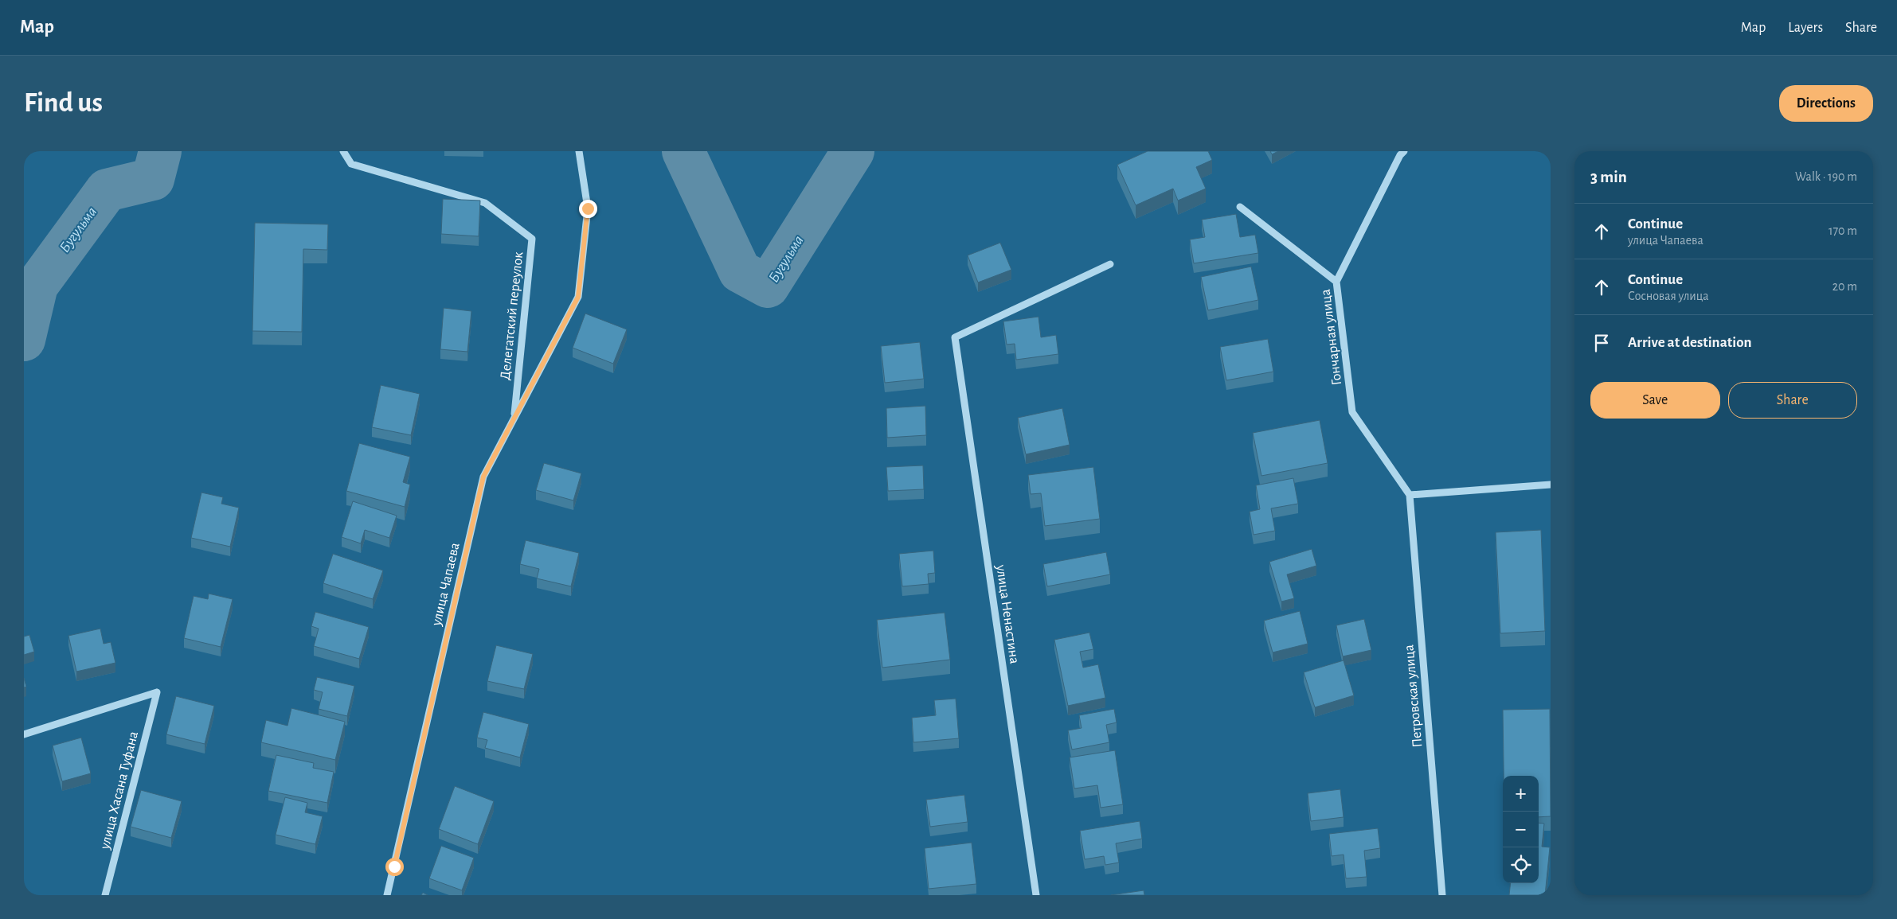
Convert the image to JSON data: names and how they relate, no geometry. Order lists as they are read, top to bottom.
{
  "streets": {
    "street": [
      "Делегатский переулок",
      "Гончарная улица",
      "улица Чапаева",
      "улица Ненастина",
      "Петровская улица",
      "улица Хасана Туфана"
    ]
  },
  "crossings": [
    ["Делегатский переулок", "улица Чапаева"],
    ["Гончарная улица", "Петровская улица"]
  ],
  "water": ["Бугульма"],
  "page": {
    "header": "Map",
    "nav": ["Map", "Layers", "Share"],
    "buttons": [
      "Directions",
      ["Save", "Share"]
    ],
    "title": "Find us",
    "heading": ["3 min", "Walk · 190 m"],
    "list": [
      ["Continue", "улица Чапаева", "170 m"],
      ["Continue", "Сосновая улица", "20 m"],
      "Arrive at destination"
    ],
    "map_buttons": ["+", "−"]
  }
}
